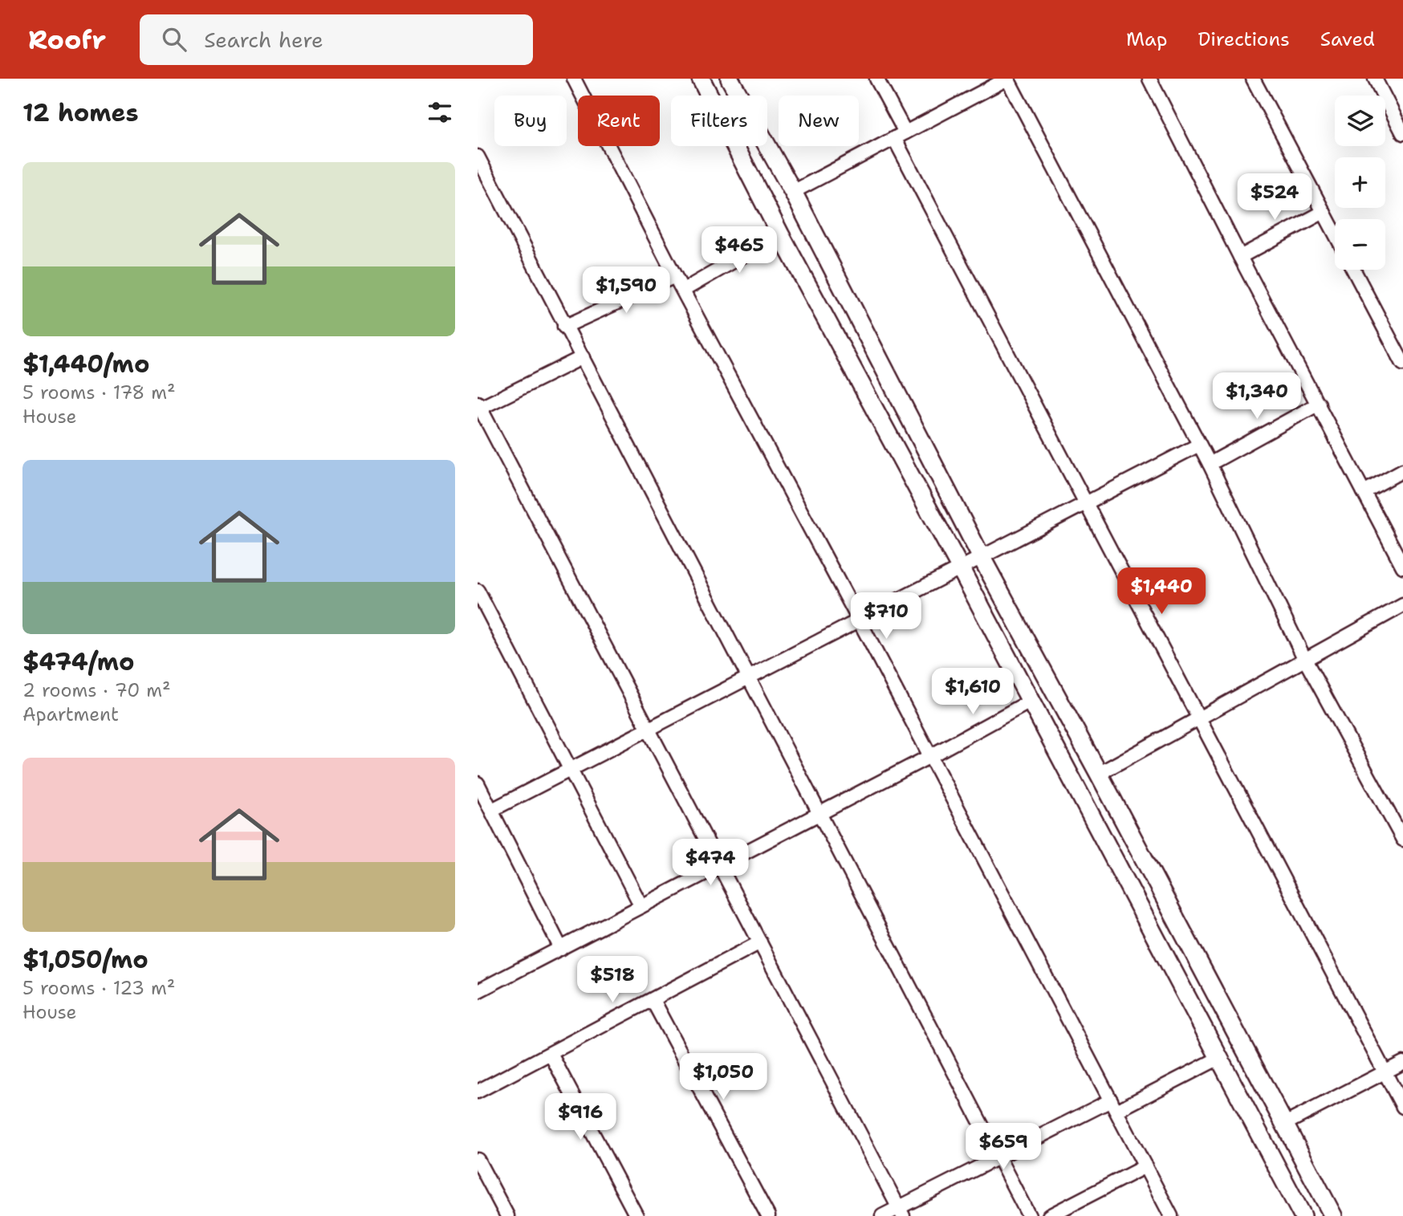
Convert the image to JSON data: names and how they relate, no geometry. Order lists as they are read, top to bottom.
{
  "page": {
    "header": "Roofr",
    "search": "Search here",
    "nav": ["Map", "Directions", "Saved"],
    "heading": "12 homes",
    "map_buttons": ["+", "−"],
    "chip": [
      "Buy",
      "Rent",
      "Filters",
      "New"
    ],
    "list": [
      {
        "name": "$1,440/mo",
        "note": "5 rooms · 178 m² · House"
      },
      {
        "name": "$474/mo",
        "note": "2 rooms · 70 m² · Apartment"
      },
      {
        "name": "$1,050/mo",
        "note": "5 rooms · 123 m² · House"
      }
    ],
    "price": [
      "$524",
      "$465",
      "$1,590",
      "$1,340",
      "$1,440",
      "$710",
      "$1,610",
      "$474",
      "$518",
      "$1,050",
      "$916",
      "$659"
    ]
  }
}
